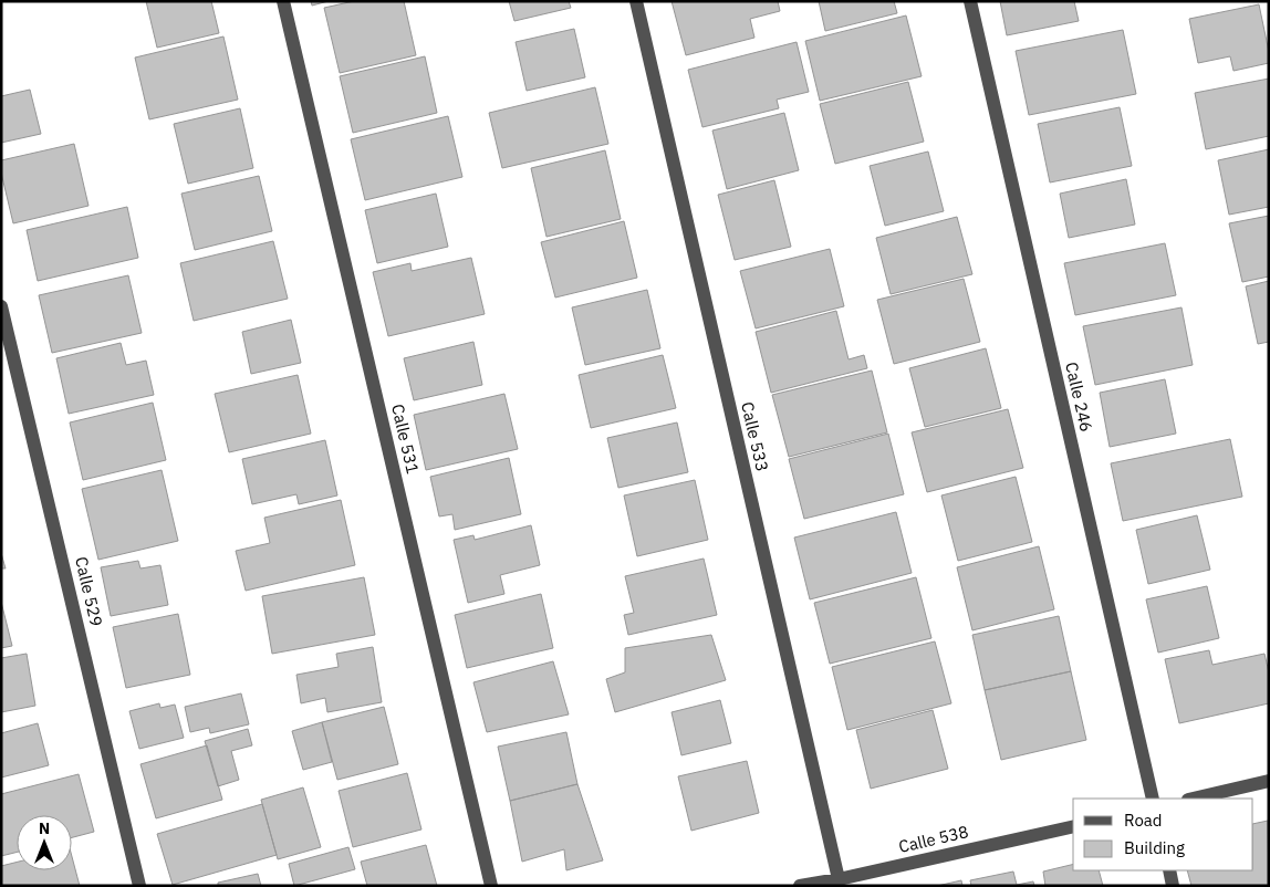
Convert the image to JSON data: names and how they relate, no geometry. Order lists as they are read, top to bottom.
{
  "streets": {
    "street": [
      "Calle 246",
      "Calle 533",
      "Calle 531",
      "Calle 529",
      "Calle 538"
    ]
  },
  "crossings": [
    ["Calle 533", "Calle 538"]
  ],
  "legend": ["Road", "Building"],
  "north": "top"
}
